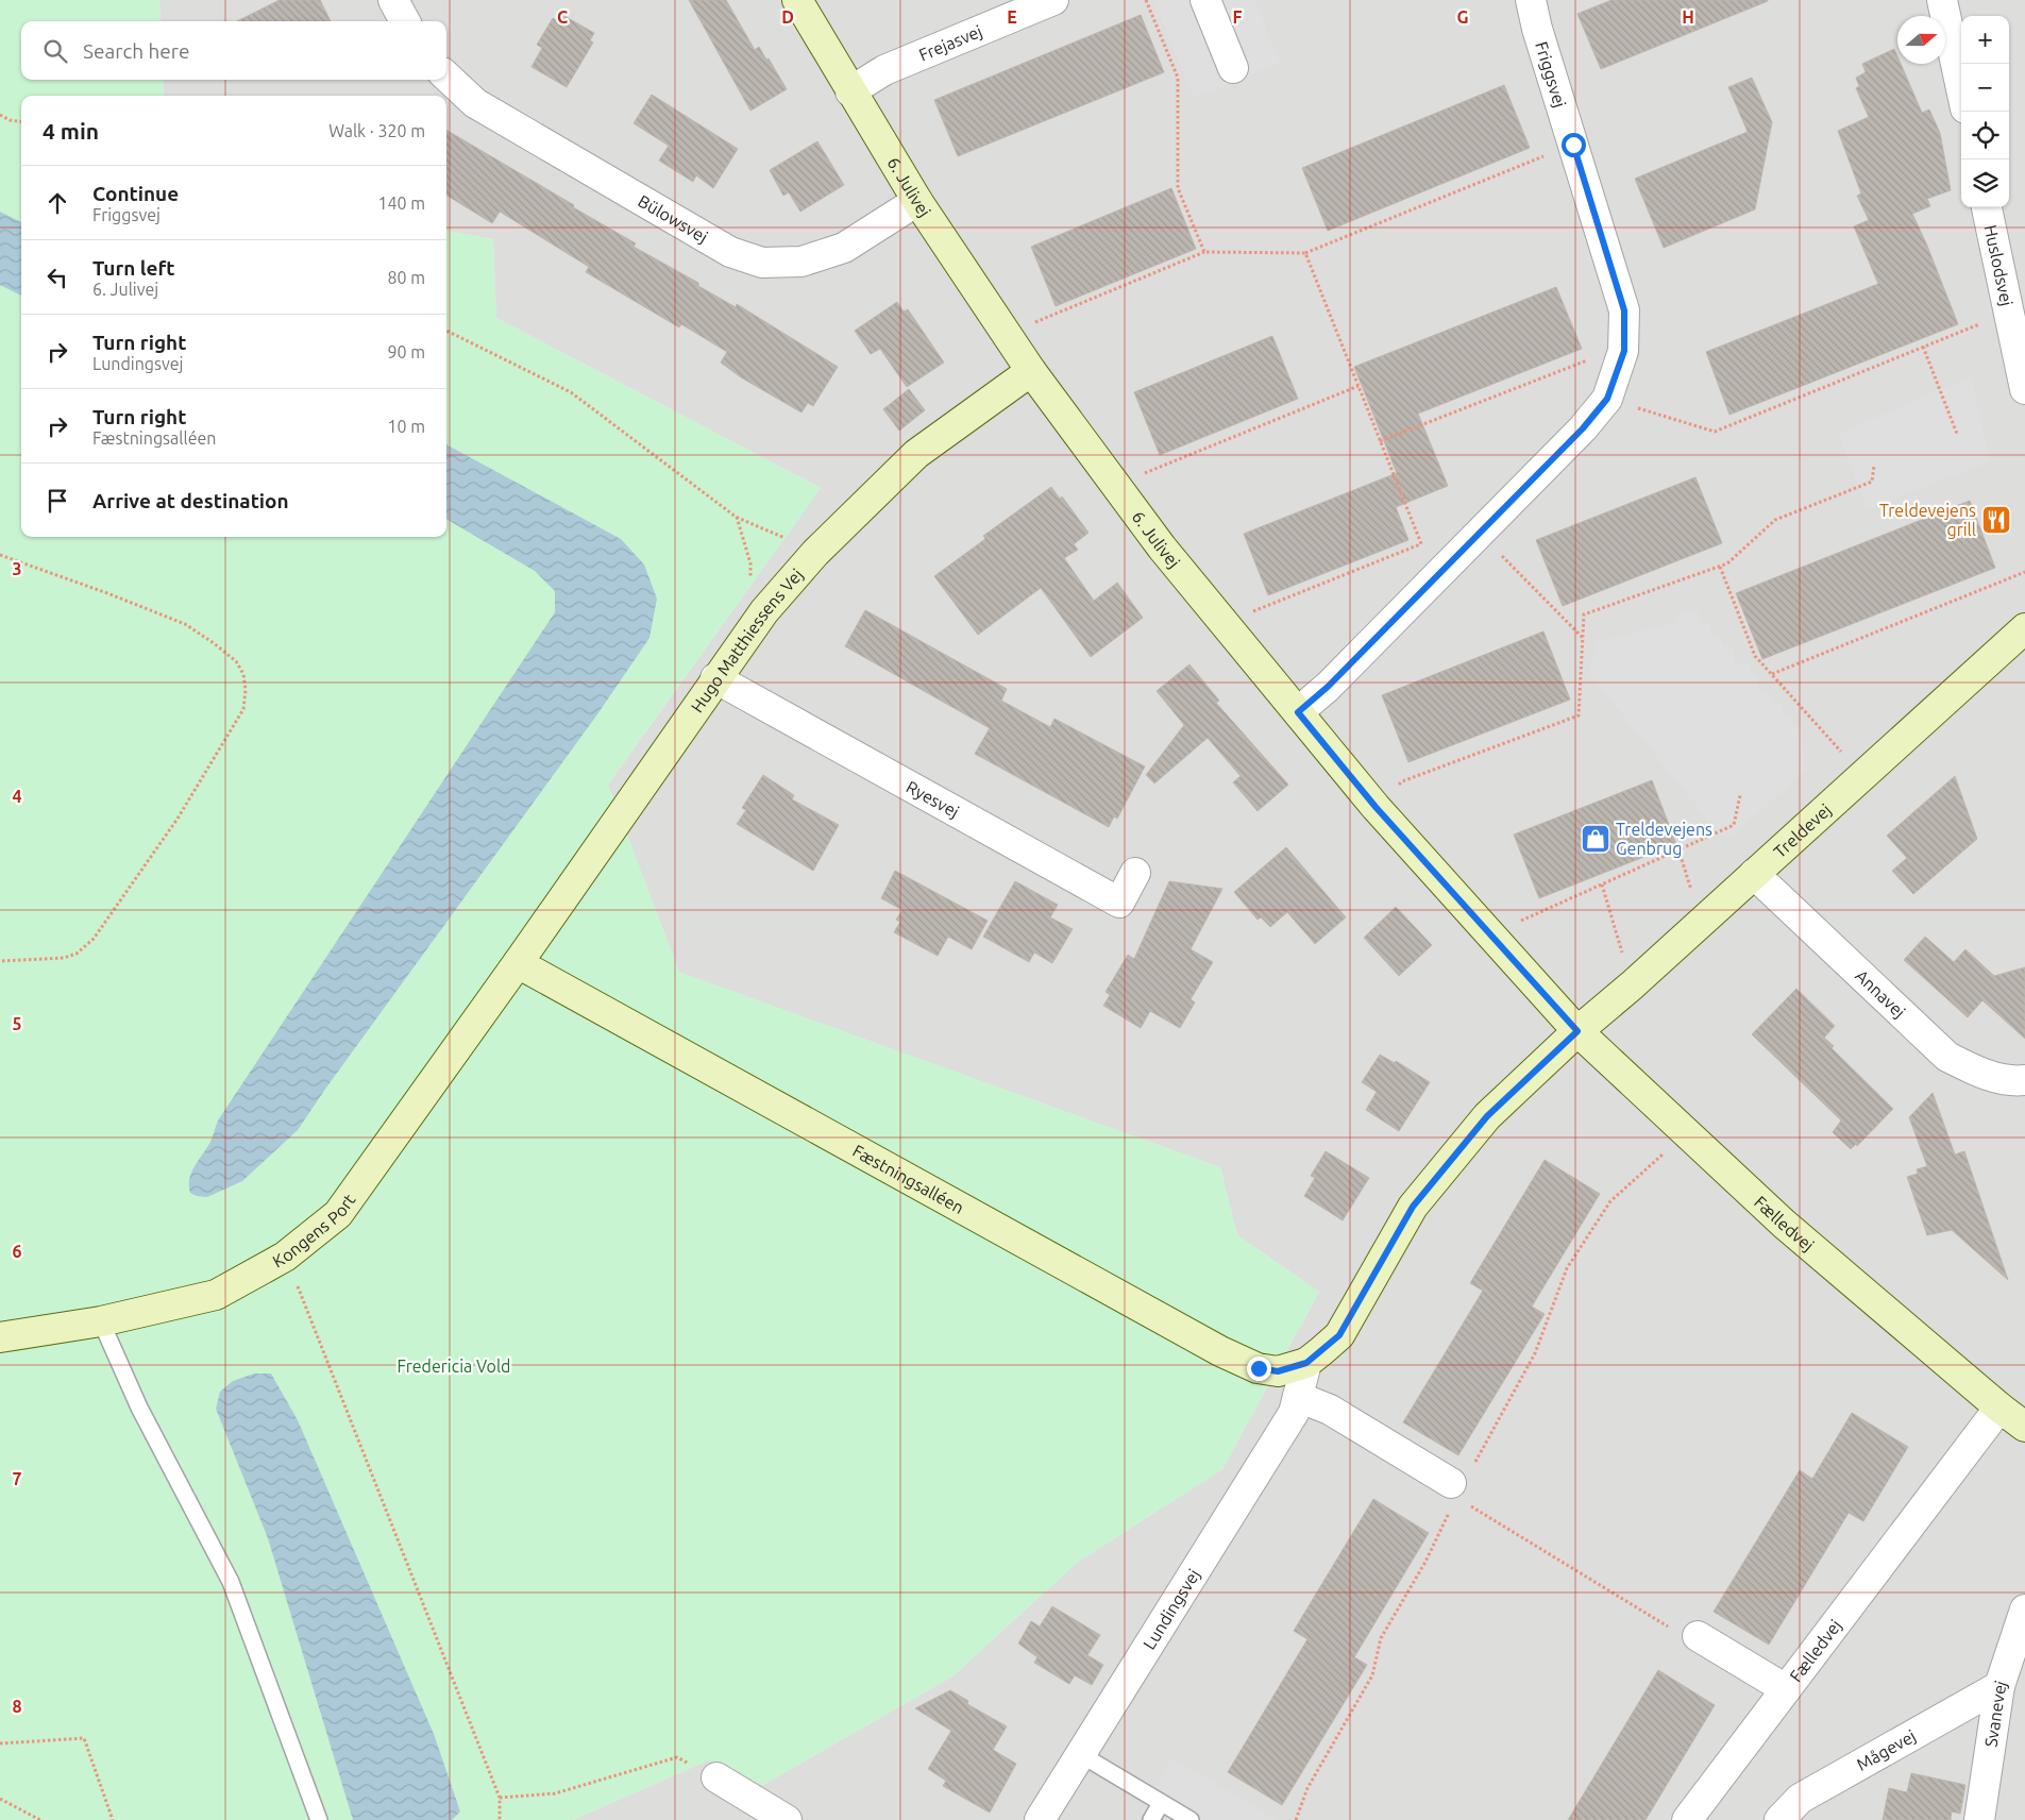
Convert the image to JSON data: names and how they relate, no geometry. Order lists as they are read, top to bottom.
{
  "streets": {
    "street": [
      "Frejasvej",
      "Friggsvej",
      "6. Julivej",
      "Bülowsvej",
      "Huslodsvej",
      "Hugo Matthiessens Vej",
      "Ryesvej",
      "Treldevej",
      "Annavej",
      "Fæstningsalléen",
      "Fælledvej",
      "Kongens Port",
      "Lundingsvej",
      "Svanevej",
      "Mågevej"
    ]
  },
  "crossings": [
    ["Frejasvej", "6. Julivej"],
    ["Friggsvej", "6. Julivej"],
    ["6. Julivej", "Bülowsvej"],
    ["6. Julivej", "Hugo Matthiessens Vej"],
    ["6. Julivej", "Treldevej"],
    ["6. Julivej", "Fælledvej"],
    ["Hugo Matthiessens Vej", "Ryesvej"],
    ["Hugo Matthiessens Vej", "Fæstningsalléen"],
    ["Hugo Matthiessens Vej", "Kongens Port"],
    ["Treldevej", "Annavej"],
    ["Treldevej", "Fælledvej"],
    ["Fæstningsalléen", "Kongens Port"],
    ["Fæstningsalléen", "Lundingsvej"],
    ["Svanevej", "Mågevej"]
  ],
  "parks": ["Fredericia Vold"],
  "places": {
    "restaurant": ["Treldevejens grill"],
    "shop": ["Treldevejens Genbrug"]
  },
  "north": "right",
  "page": {
    "map_buttons": ["+", "−"],
    "search": "Search here",
    "heading": ["4 min", "Walk · 320 m"],
    "list": [
      ["Continue", "Friggsvej", "140 m"],
      ["Turn left", "6. Julivej", "80 m"],
      ["Turn right", "Lundingsvej", "90 m"],
      ["Turn right", "Fæstningsalléen", "10 m"],
      "Arrive at destination"
    ]
  },
  "grid": {
    "columns": [
      "C",
      "D",
      "E",
      "F",
      "G",
      "H"
    ],
    "rows": [
      "3",
      "4",
      "5",
      "6",
      "7",
      "8"
    ]
  }
}
